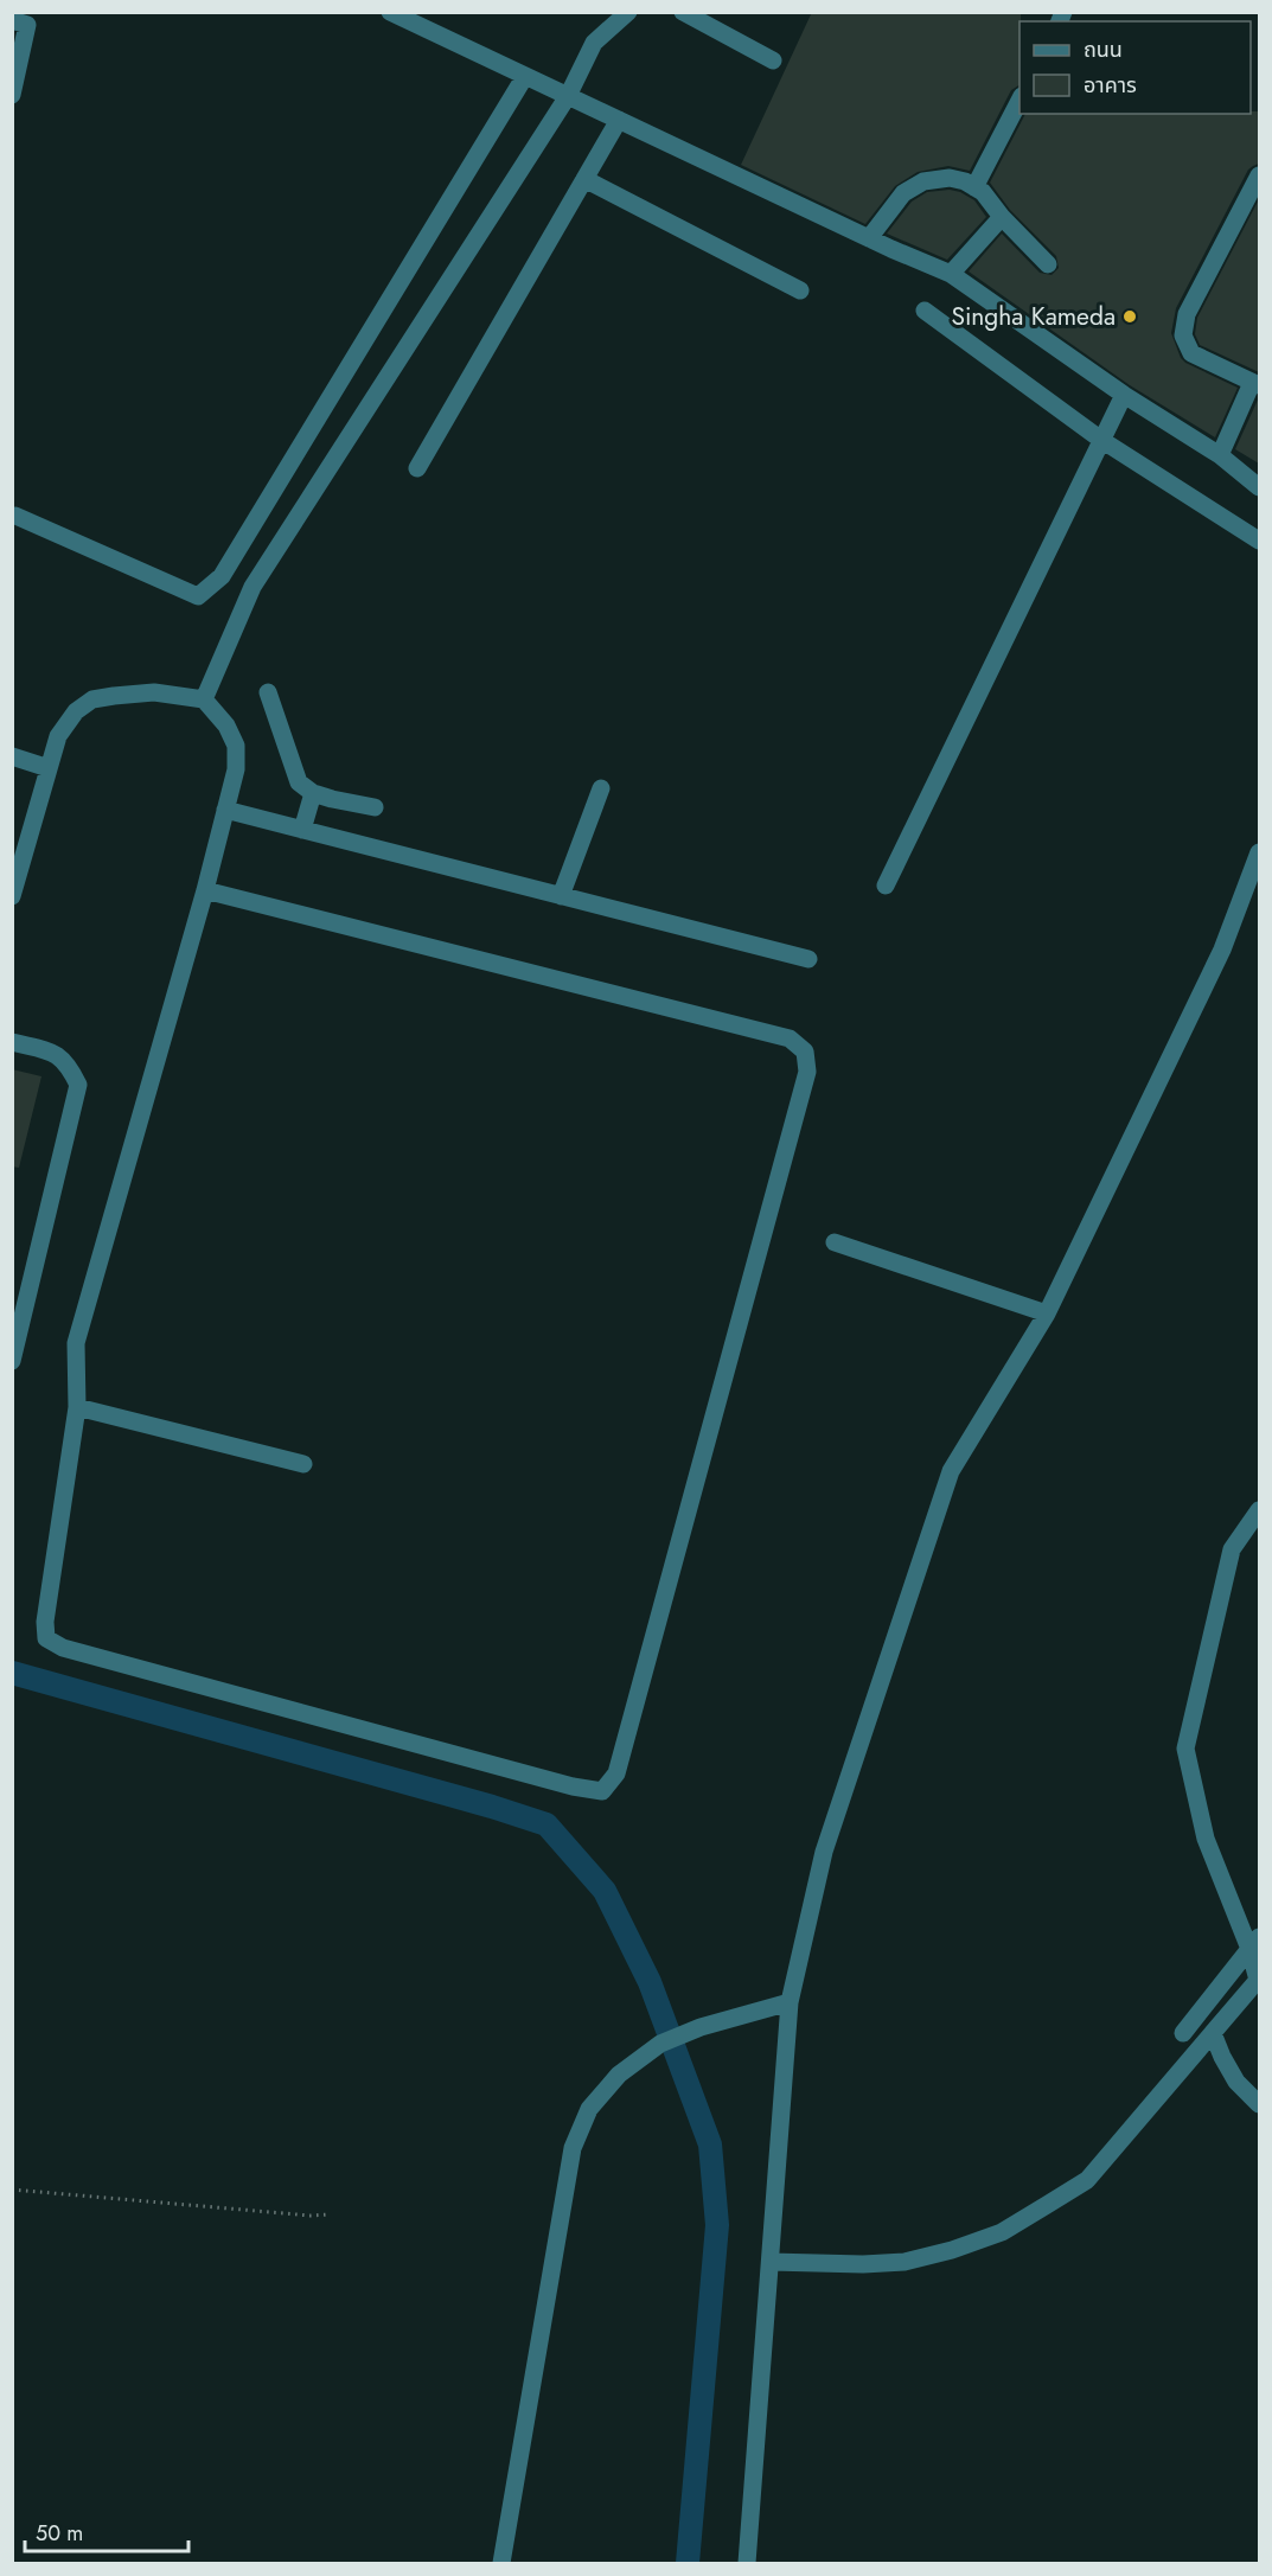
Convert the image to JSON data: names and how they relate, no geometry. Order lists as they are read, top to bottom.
{
  "places": ["Singha Kameda"],
  "legend": ["ถนน", "อาคาร"],
  "scale_bar": "50 m"
}
